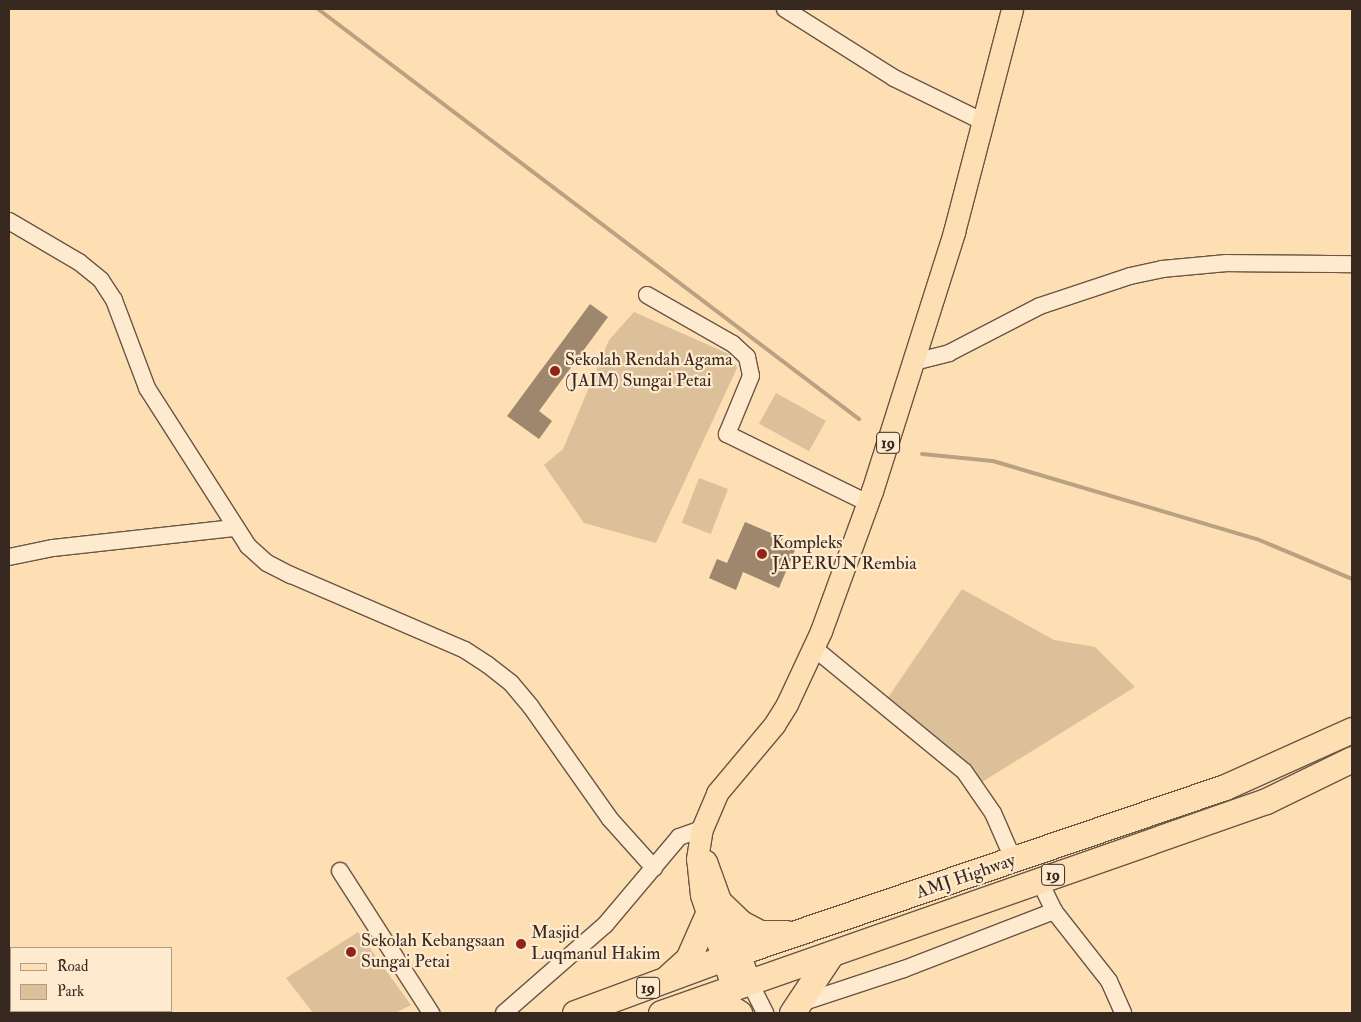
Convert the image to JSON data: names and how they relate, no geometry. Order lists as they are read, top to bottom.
{
  "streets": {
    "highway": ["19", "AMJ Highway"]
  },
  "crossings": [
    ["19", "AMJ Highway"]
  ],
  "places": [
    "Sekolah Rendah Agama (JAIM) Sungai Petai",
    "Kompleks JAPERUN Rembia",
    "Masjid Luqmanul Hakim",
    "Sekolah Kebangsaan Sungai Petai"
  ],
  "legend": ["Road", "Park"]
}
